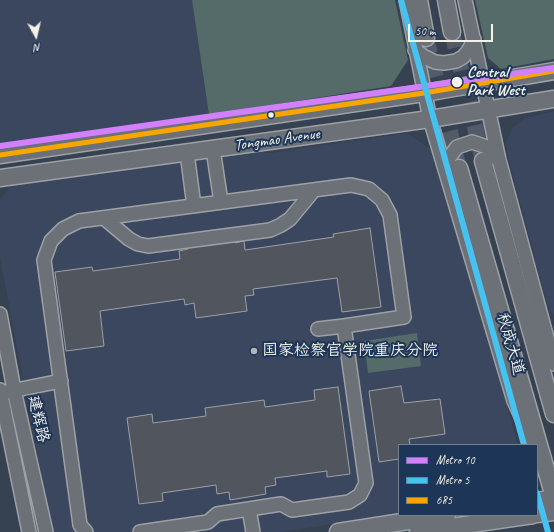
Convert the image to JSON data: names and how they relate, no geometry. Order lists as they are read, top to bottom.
{
  "streets": {
    "main road": ["Tongmao Avenue", "秋成大道"],
    "street": ["建辉路"]
  },
  "places": ["Central Park West", "国家检察官学院重庆分院"],
  "lines": ["metro line 5", "metro line 10", "transit line 685"],
  "legend": ["Metro 10", "Metro 5", "685"],
  "scale_bar": "50 m",
  "north": "bottom"
}
